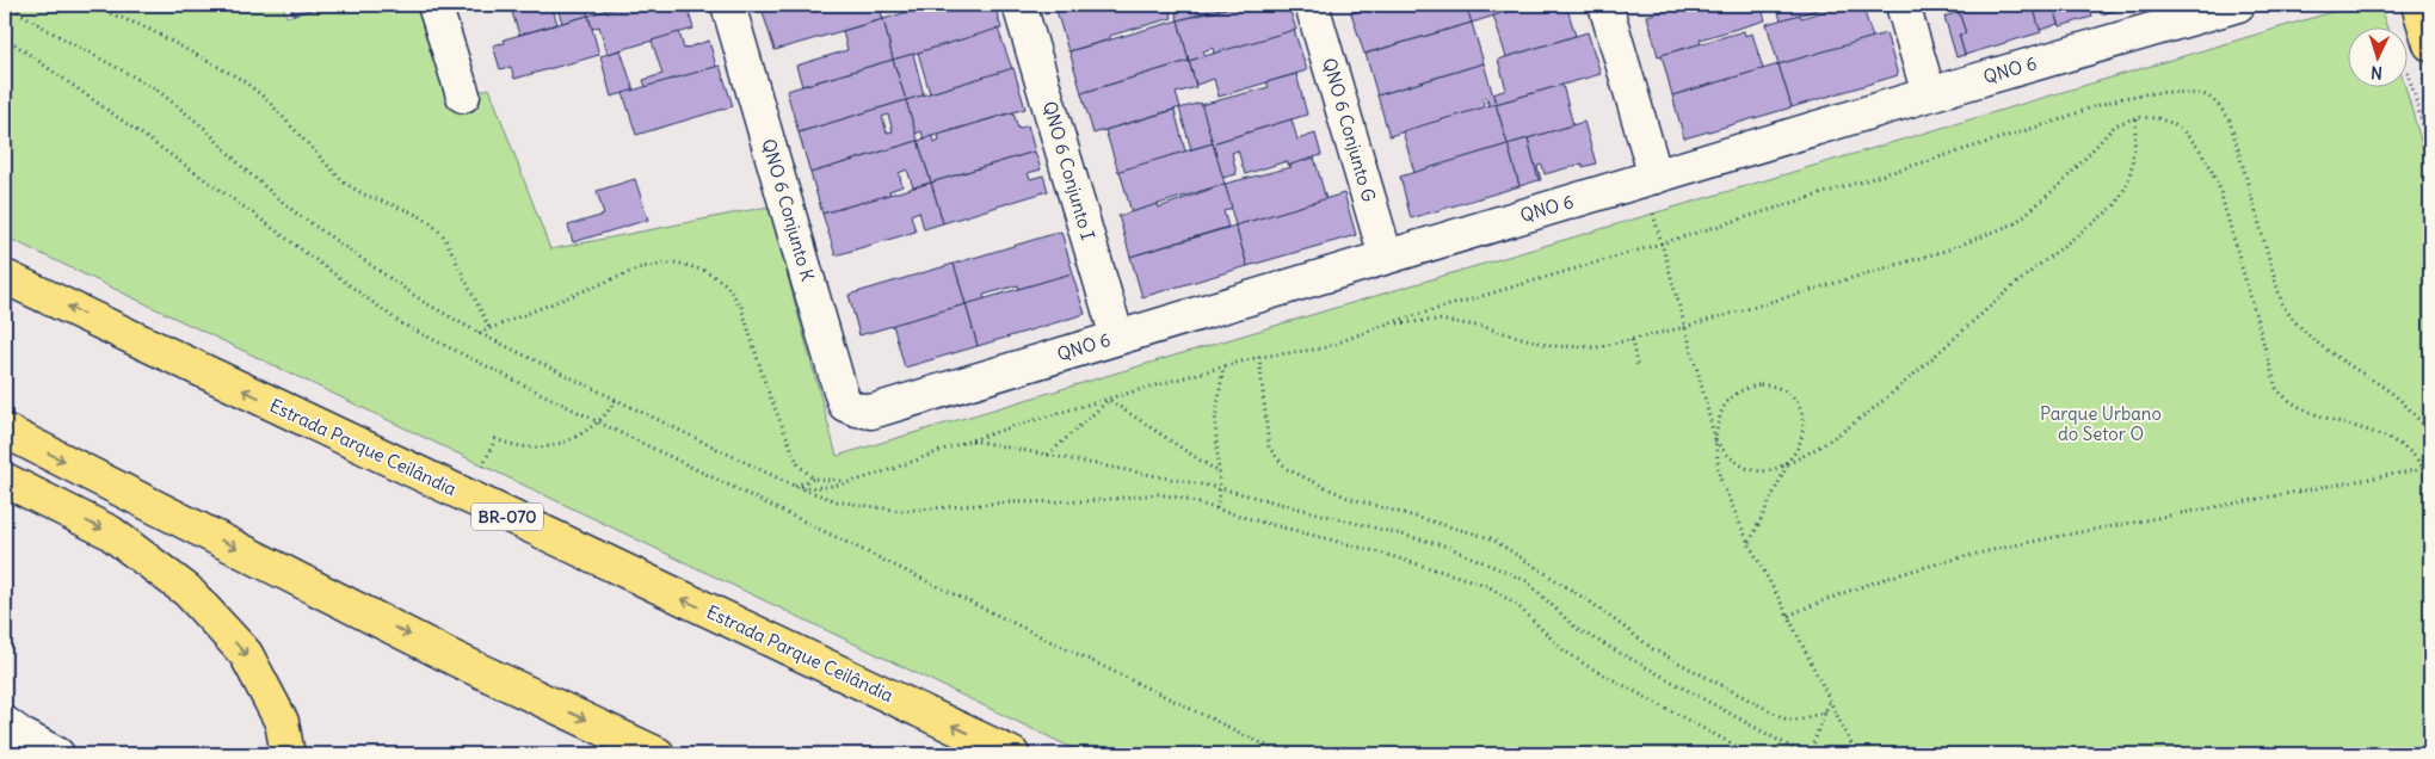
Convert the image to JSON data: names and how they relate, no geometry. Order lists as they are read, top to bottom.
{
  "streets": {
    "main road": ["Estrada Parque Ceilândia", "BR-070"],
    "street": [
      "QNO 6",
      "QNO 6 Conjunto G",
      "QNO 6 Conjunto I",
      "QNO 6 Conjunto K"
    ]
  },
  "crossings": [
    ["QNO 6", "QNO 6 Conjunto G"],
    ["QNO 6", "QNO 6 Conjunto I"],
    ["QNO 6", "QNO 6 Conjunto K"]
  ],
  "parks": ["Parque Urbano do Setor O"],
  "north": "bottom"
}
